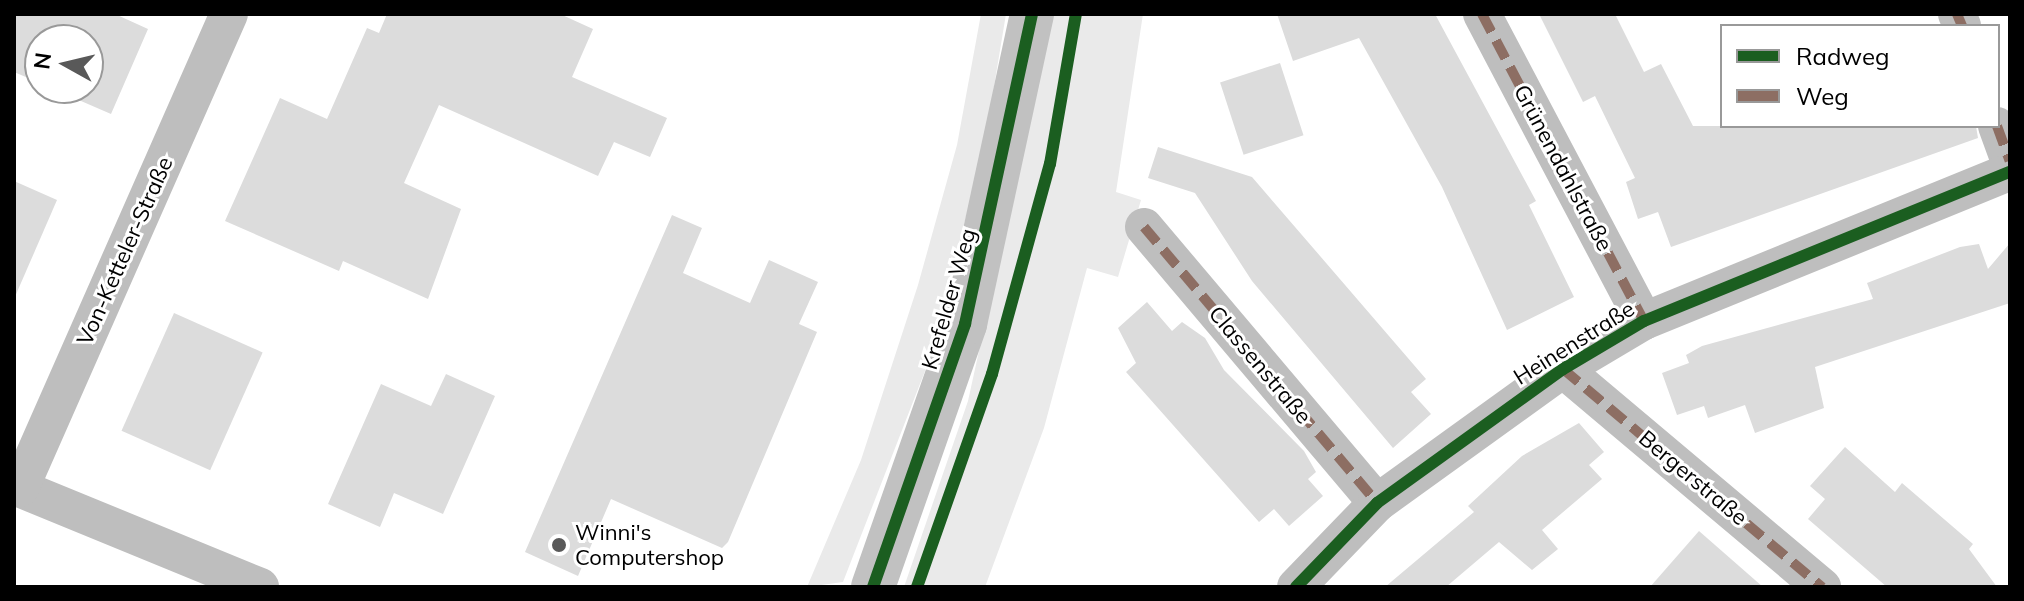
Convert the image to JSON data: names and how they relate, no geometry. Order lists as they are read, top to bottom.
{
  "streets": {
    "street": [
      "Grünendahlstraße",
      "Von-Ketteler-Straße",
      "Krefelder Weg",
      "Heinenstraße",
      "Classenstraße",
      "Bergerstraße"
    ]
  },
  "crossings": [
    ["Grünendahlstraße", "Heinenstraße"],
    ["Heinenstraße", "Classenstraße"],
    ["Heinenstraße", "Bergerstraße"]
  ],
  "places": ["Winni's Computershop"],
  "legend": ["Radweg", "Weg"],
  "north": "left"
}
